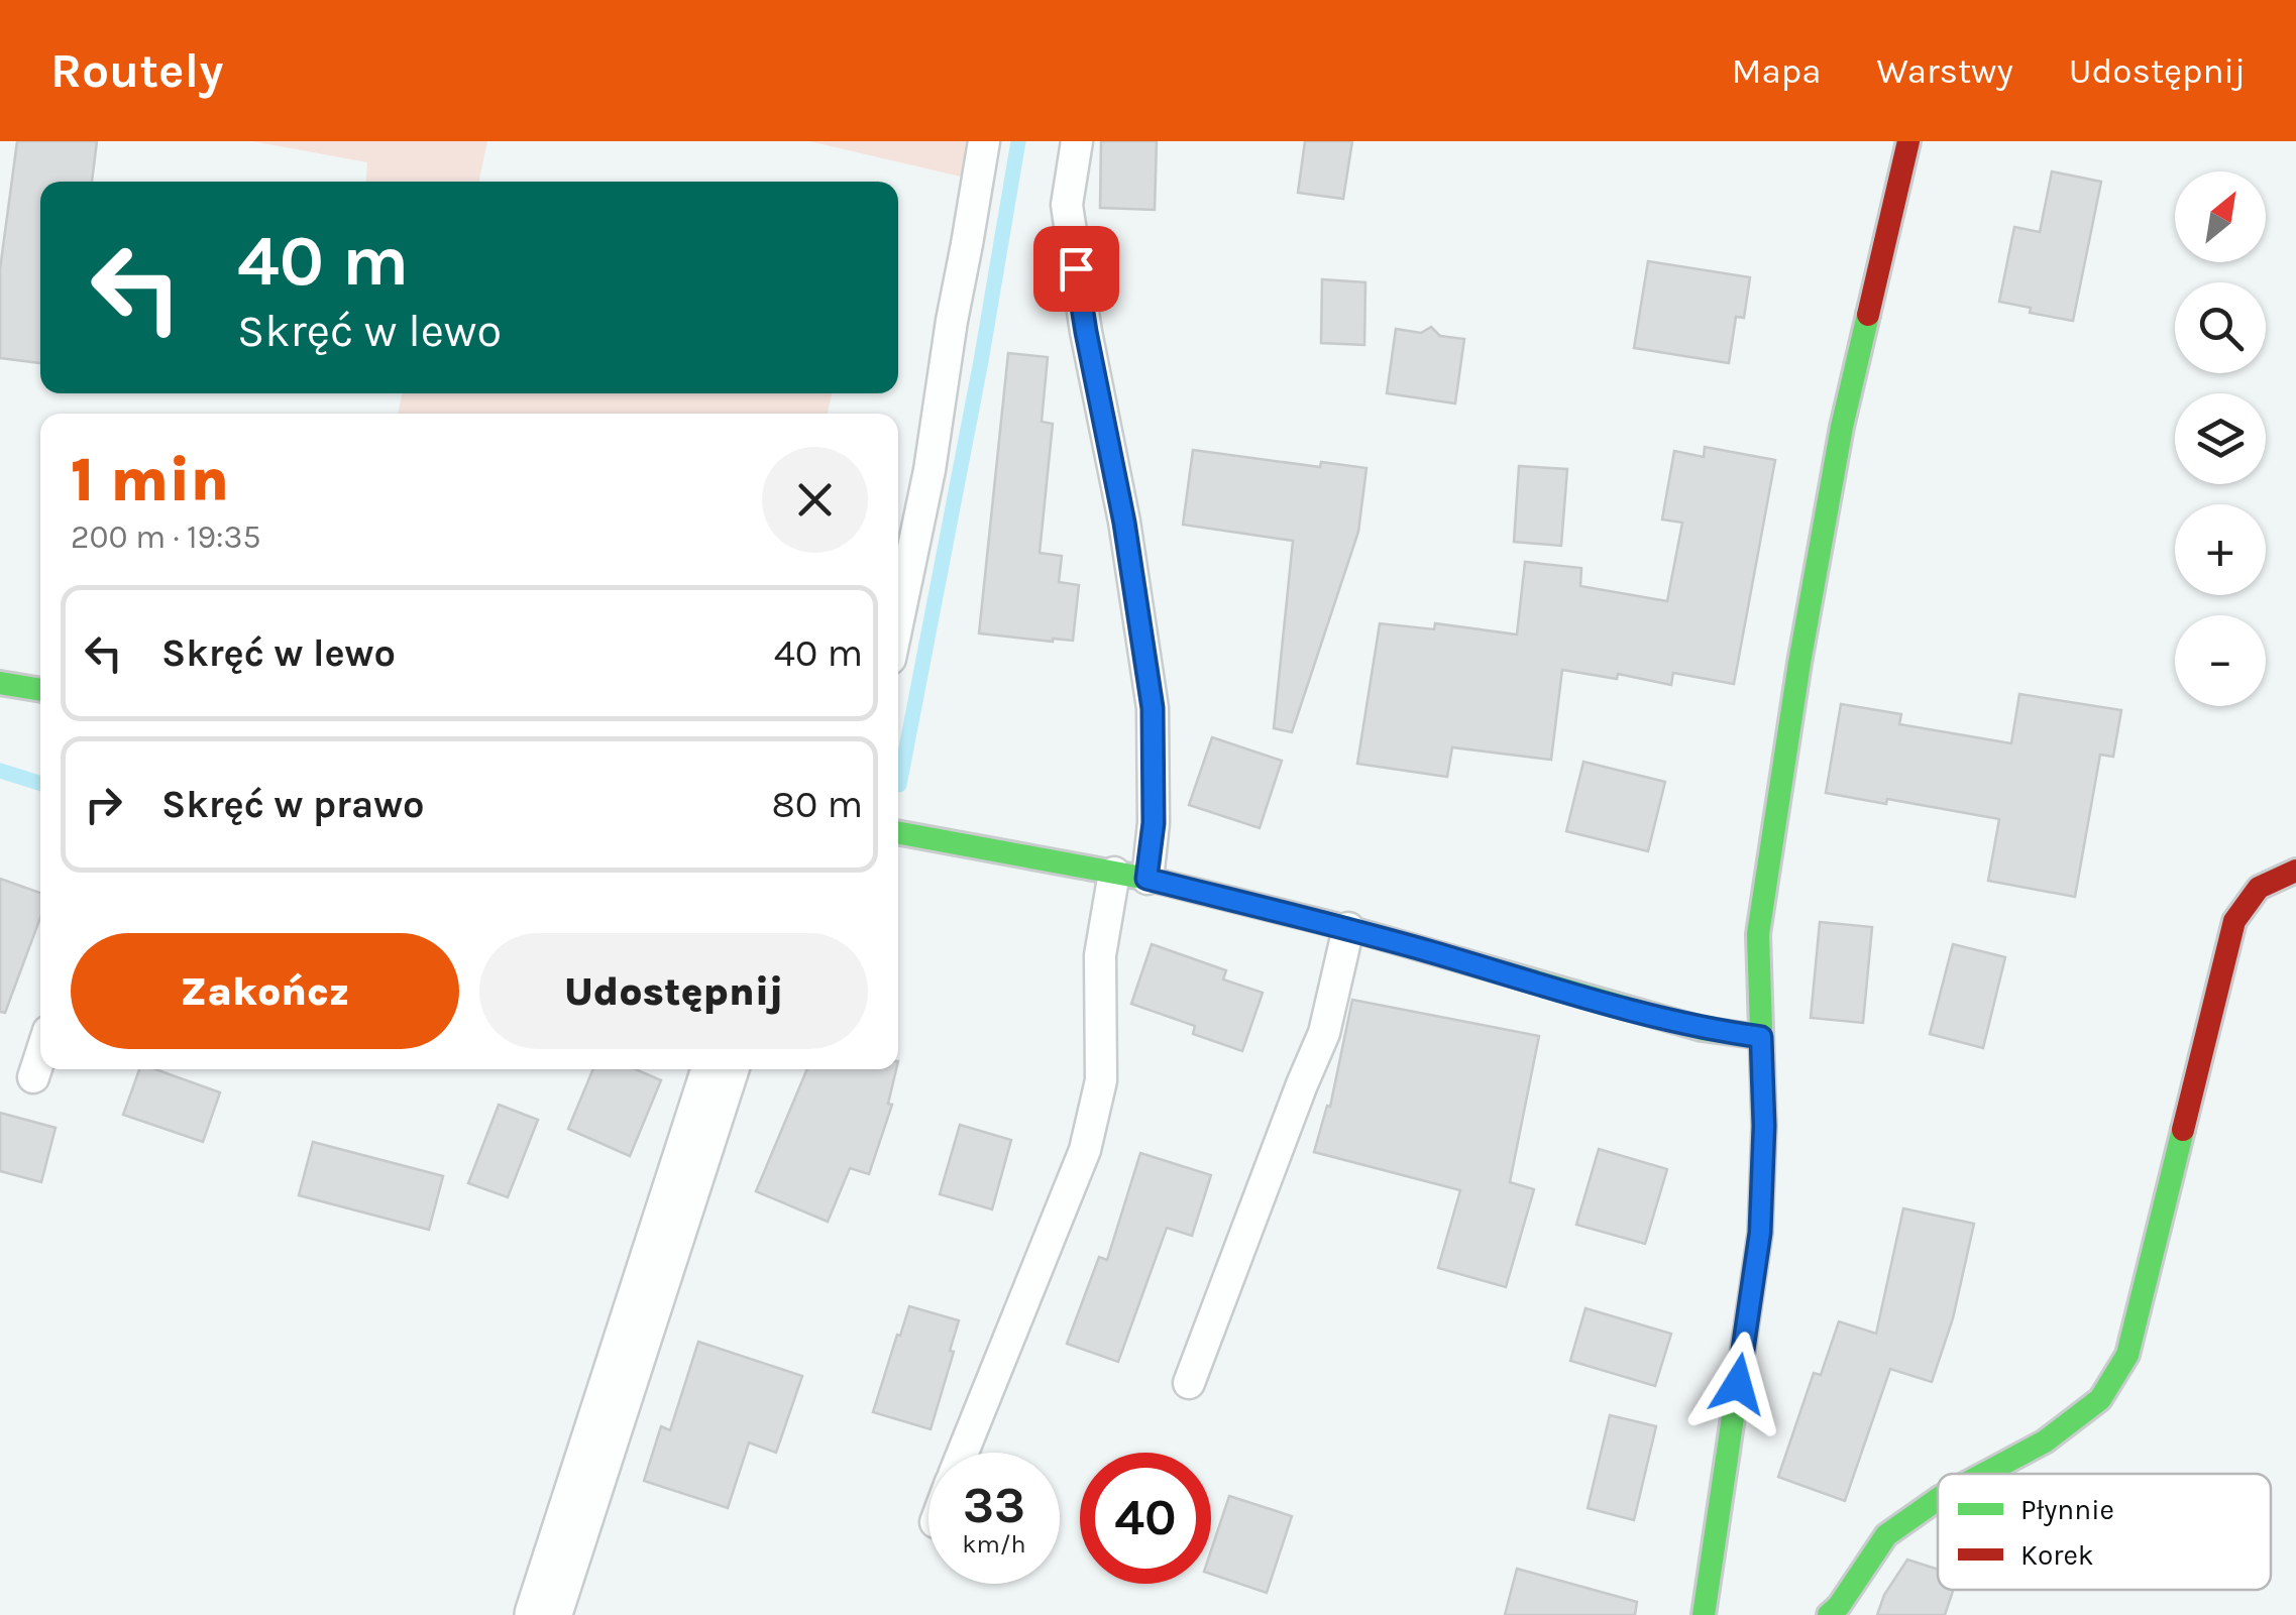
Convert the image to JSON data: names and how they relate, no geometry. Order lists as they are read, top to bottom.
{
  "legend": ["Płynnie", "Korek"],
  "north": "top right",
  "page": {
    "header": "Routely",
    "nav": ["Mapa", "Warstwy", "Udostępnij"],
    "map_buttons": ["+", "−"],
    "turn": ["40 m", "Skręć w lewo"],
    "heading": ["1 min", "200 m · 19:35"],
    "list": [
      {
        "name": "Skręć w lewo",
        "value": "40 m"
      },
      {
        "name": "Skręć w prawo",
        "value": "80 m"
      }
    ],
    "buttons": ["Zakończ", "Udostępnij"],
    "speed": "33 km/h",
    "limit": "40"
  }
}
